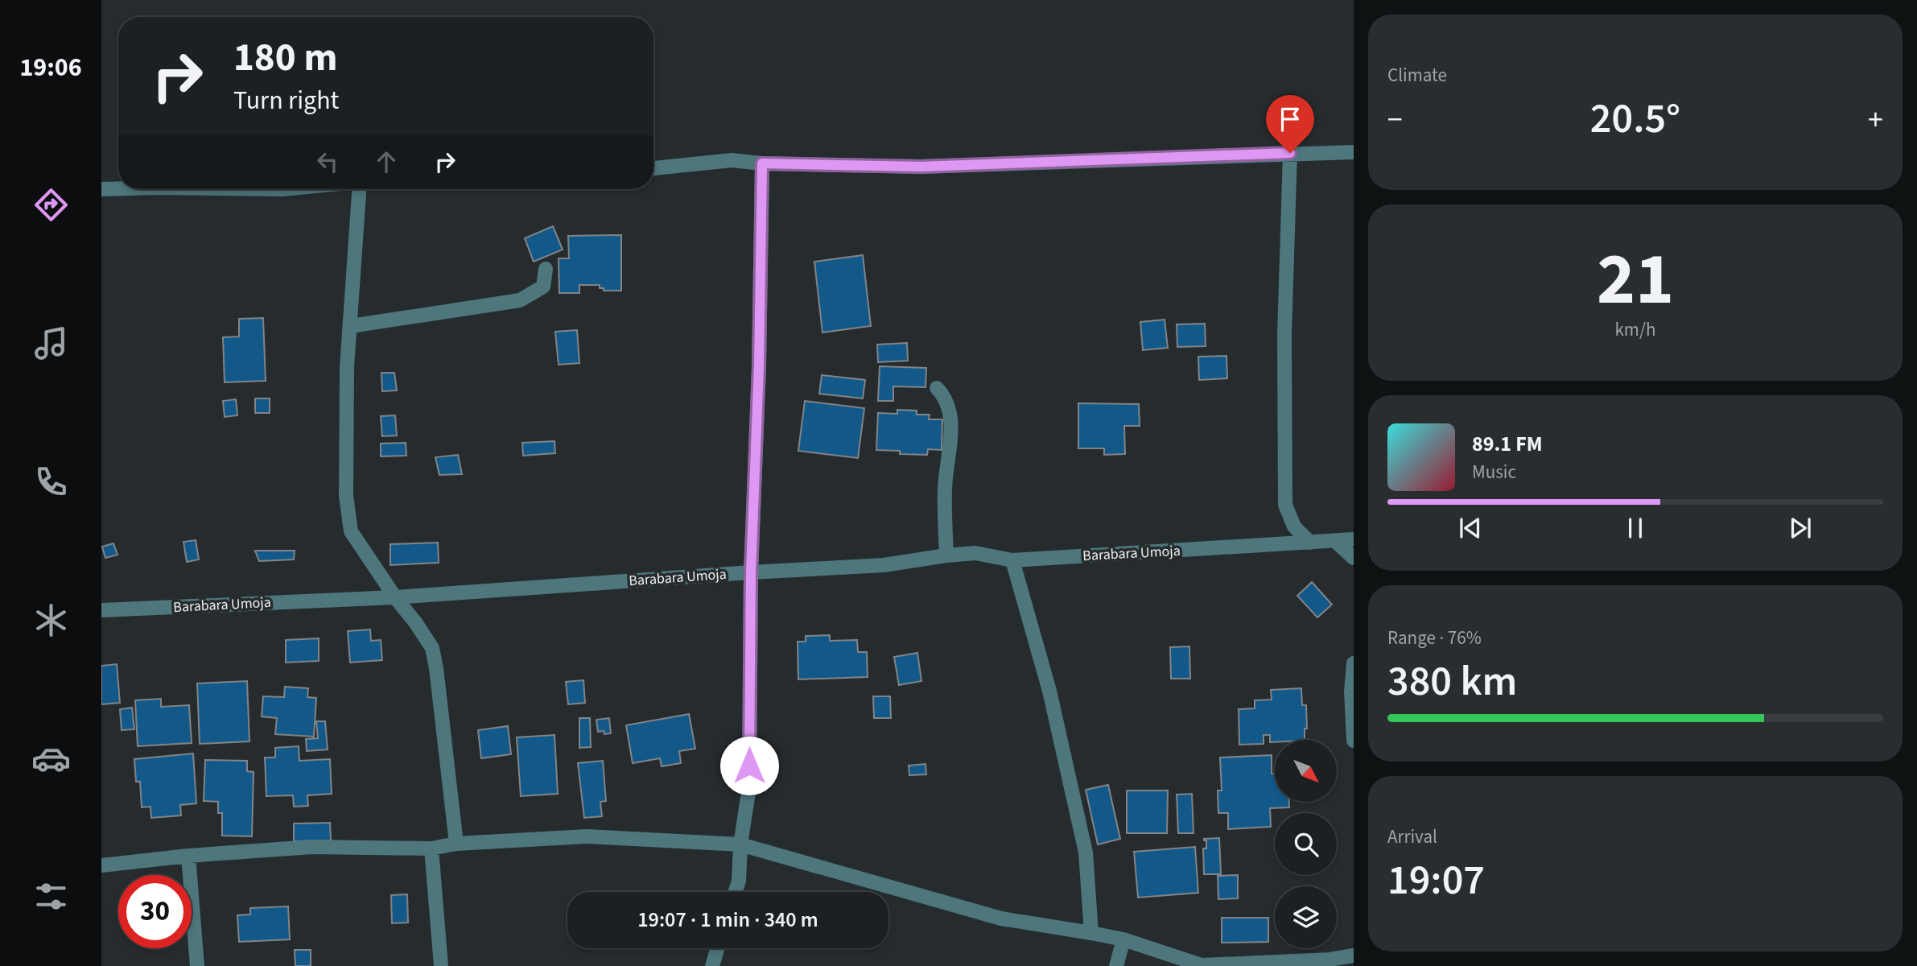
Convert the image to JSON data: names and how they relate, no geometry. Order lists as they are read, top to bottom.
{
  "streets": {
    "street": ["Barabara Umoja"]
  },
  "north": "bottom right",
  "page": {
    "tabs": "19:06",
    "tile": [
      "Climate",
      ["21", "km/h"],
      ["Range · 76%", "380 km"],
      ["Arrival", "19:07"]
    ],
    "turn": ["180 m", "Turn right"],
    "heat": ["−", "20.5°", "+"],
    "song": ["89.1 FM", "Music"],
    "limit": "30",
    "trip": "19:07 · 1 min · 340 m"
  }
}
